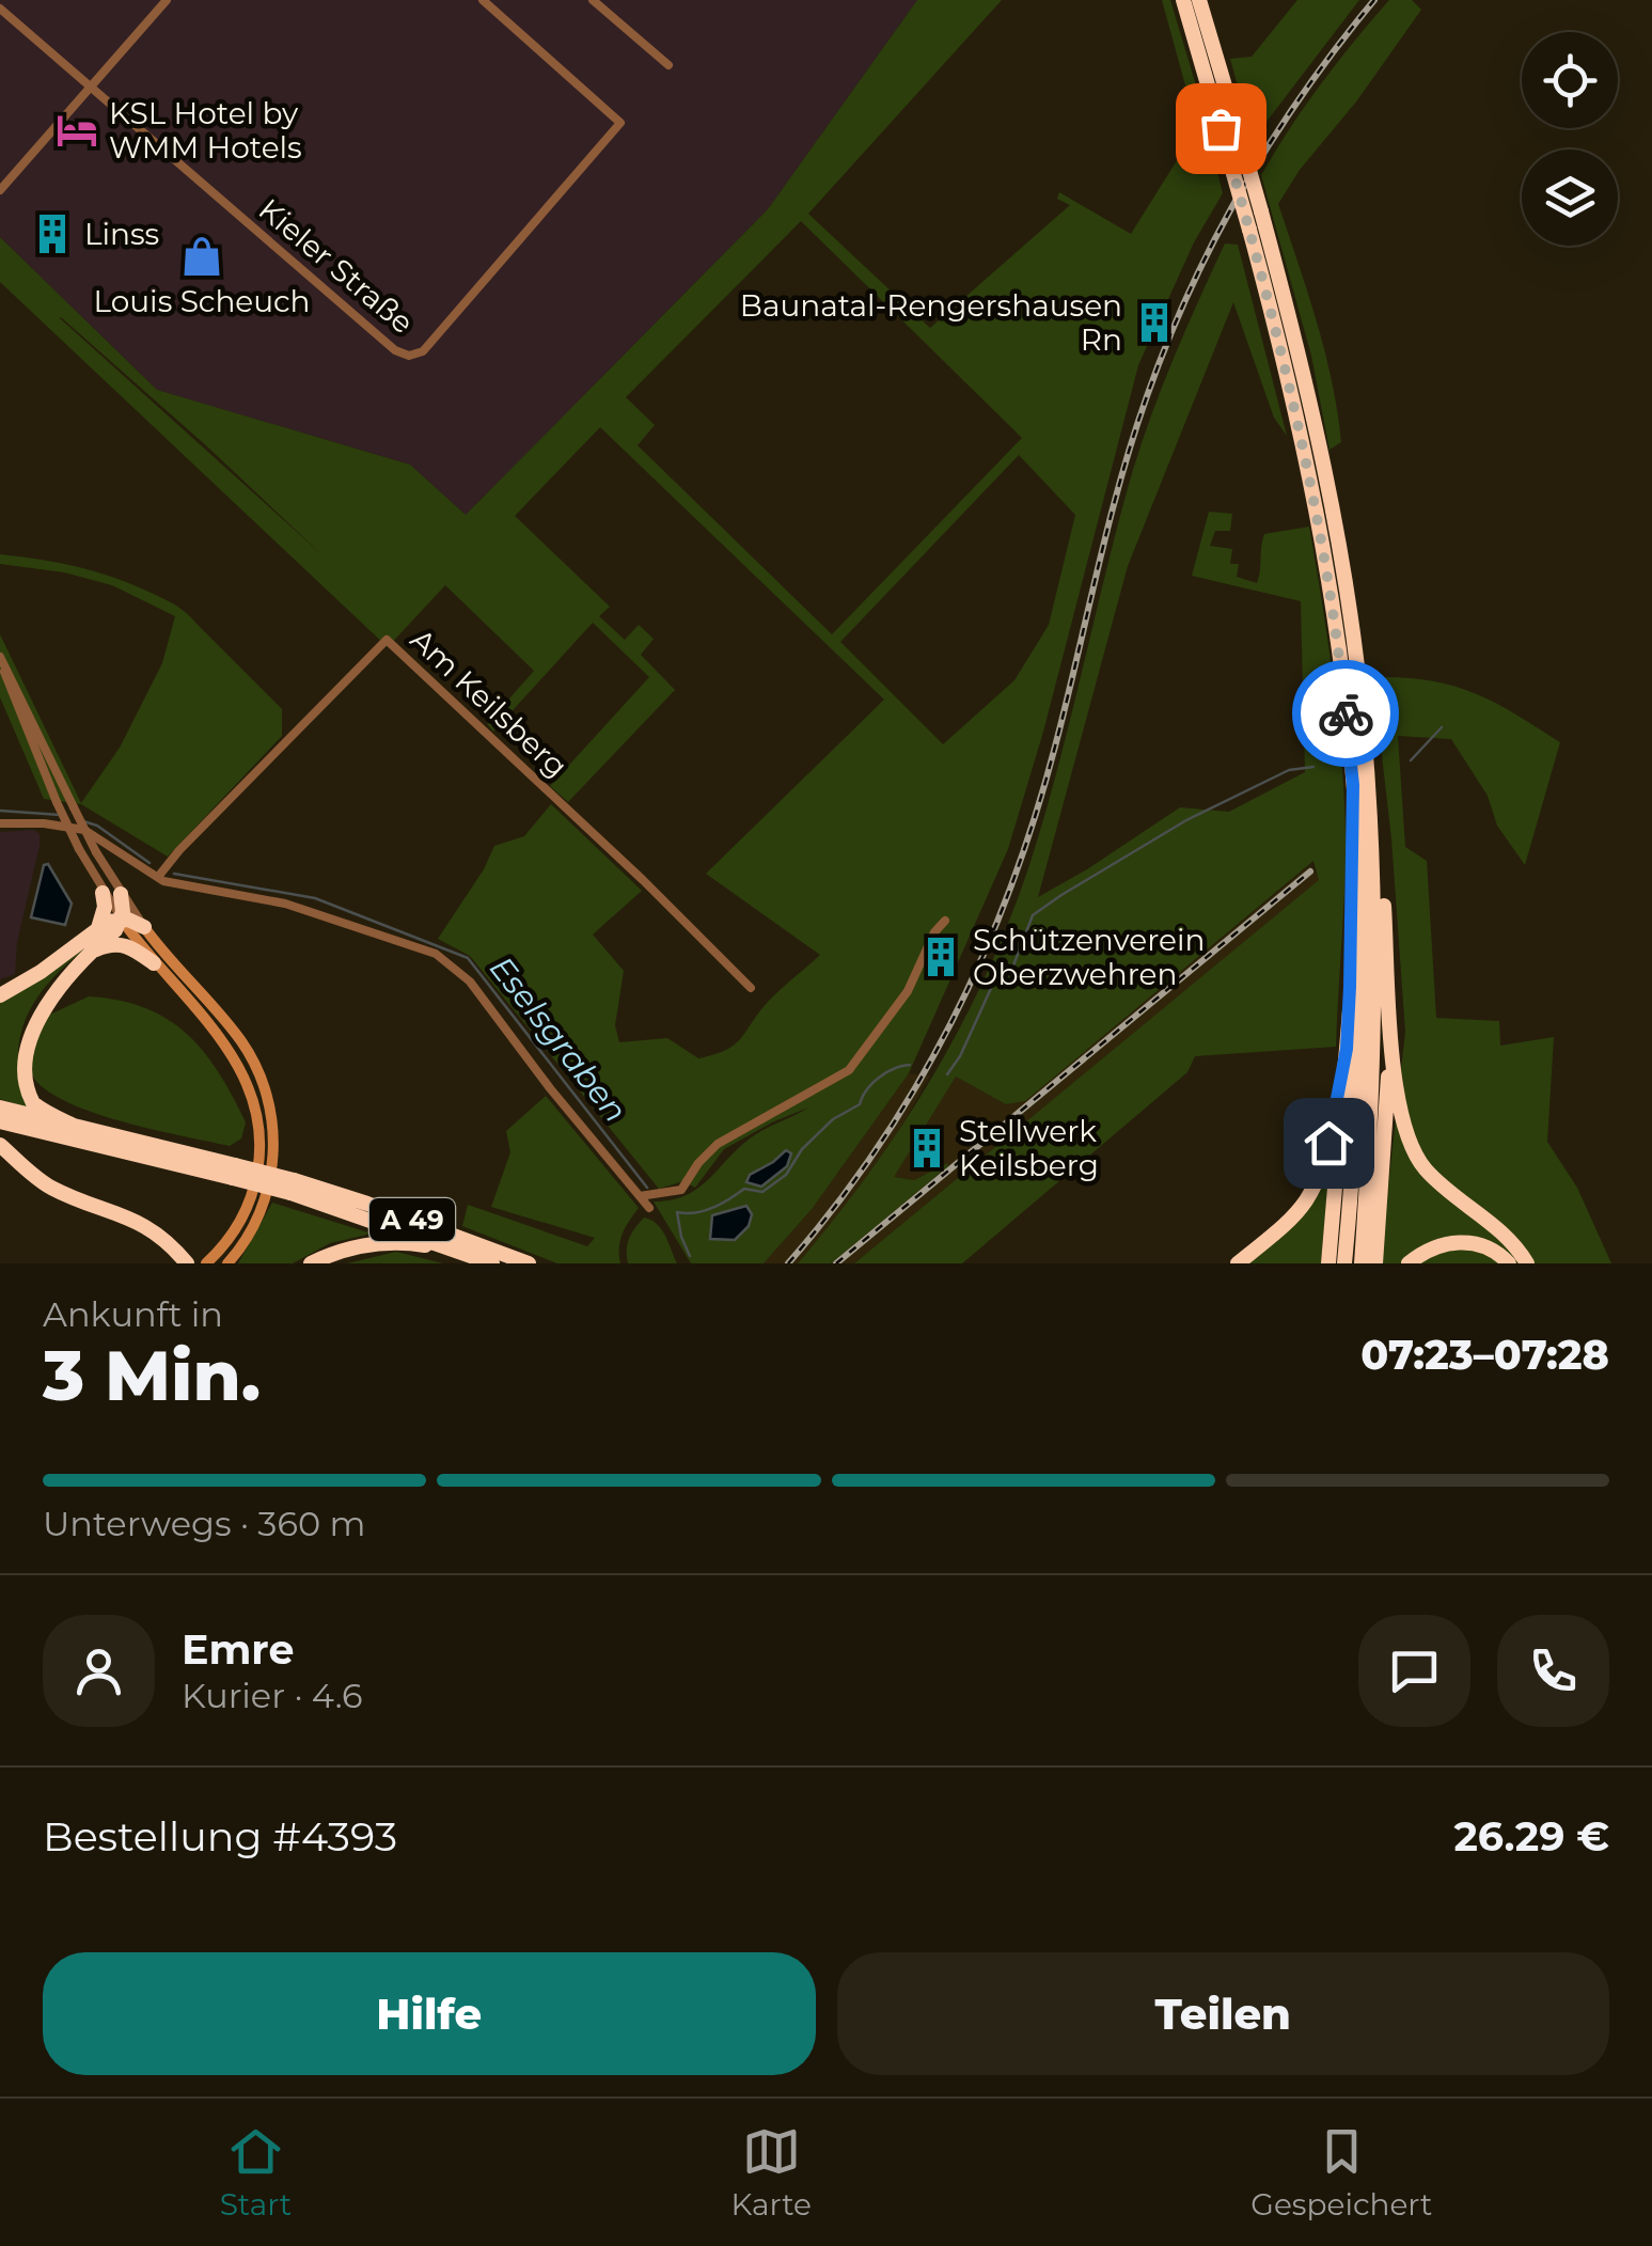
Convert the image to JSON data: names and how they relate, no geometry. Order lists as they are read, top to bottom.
{
  "streets": {
    "highway": ["A 49"],
    "street": ["Kieler Straße", "Am Keilsberg"]
  },
  "water": ["Eselsgraben"],
  "places": {
    "hotel": ["KSL Hotel by WMM Hotels"],
    "building": [
      "Linss",
      "Baunatal-Rengershausen Rn",
      "Schützenverein Oberzwehren",
      "Stellwerk Keilsberg"
    ],
    "shop": ["Louis Scheuch"]
  },
  "page": {
    "heading": ["3 Min.", "Ankunft in", "07:23–07:28"],
    "panel": [
      "Emre",
      "Kurier · 4.6",
      "Bestellung #4393",
      "26.29 €"
    ],
    "bar": "Unterwegs · 360 m",
    "buttons": ["Hilfe", "Teilen"],
    "tabs": ["Start", "Karte", "Gespeichert"]
  }
}
